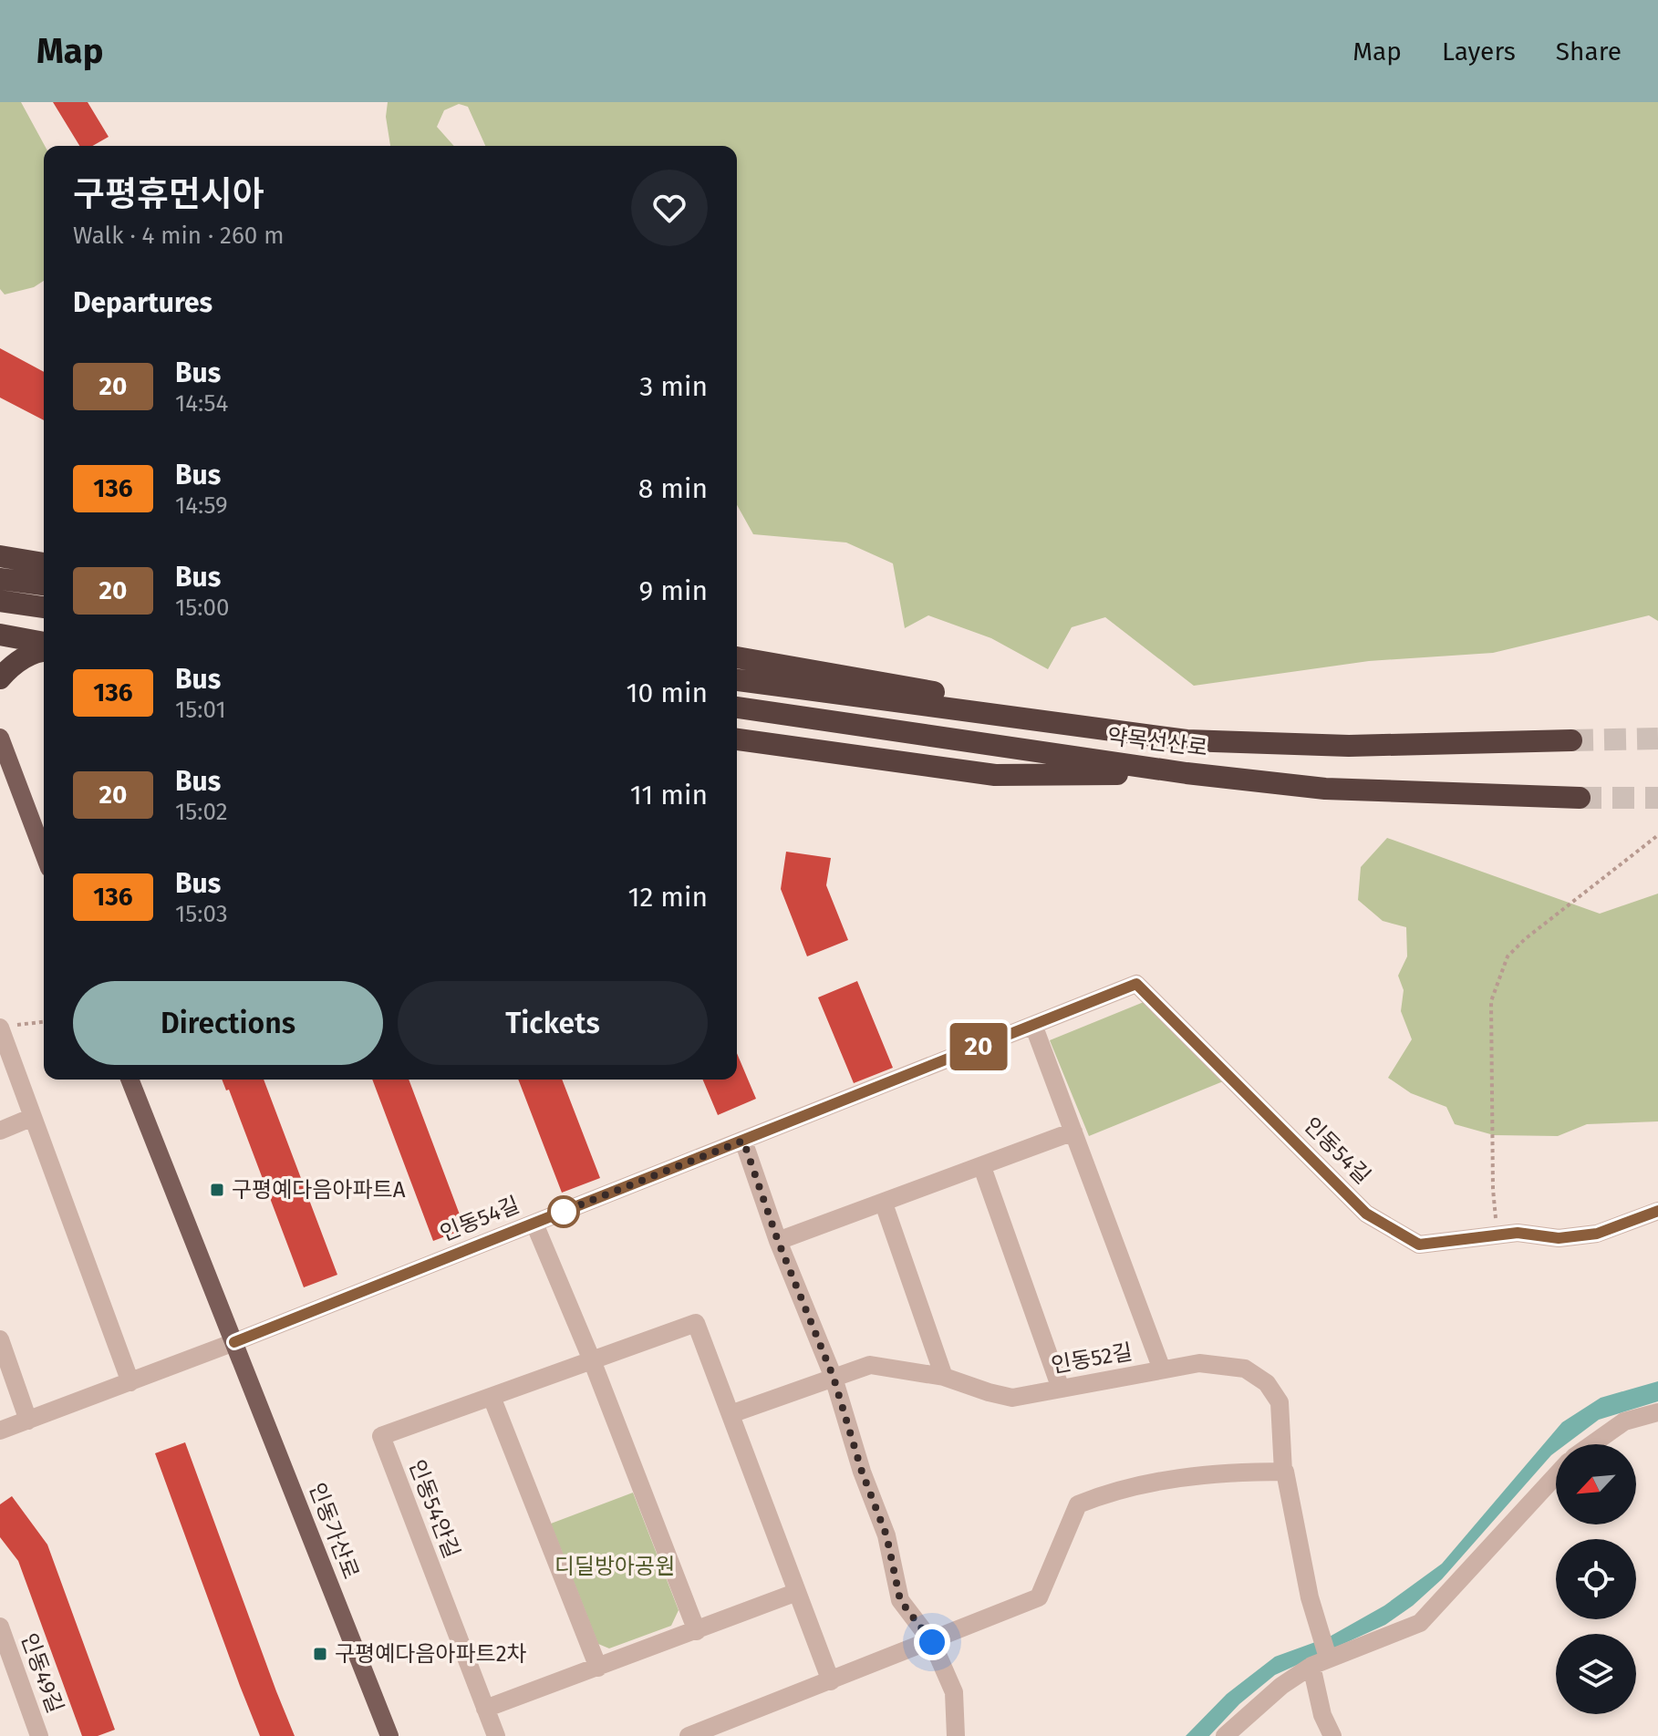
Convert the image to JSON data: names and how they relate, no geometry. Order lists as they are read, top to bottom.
{
  "streets": {
    "highway": ["약목선산로"],
    "main road": ["인동가산로"],
    "street": [
      "인동54길",
      "인동52길",
      "인동54안길",
      "인동49길"
    ]
  },
  "crossings": [
    ["인동54길", "인동가산로"]
  ],
  "parks": ["디딜방아공원"],
  "places": {
    "transit": ["구평예다음아파트A", "구평예다음아파트2차"]
  },
  "lines": ["bus line 20"],
  "north": "bottom left",
  "page": {
    "header": "Map",
    "nav": ["Map", "Layers", "Share"],
    "on_map": "20",
    "heading": [
      ["구평휴먼시아", "Walk · 4 min · 260 m"],
      "Departures"
    ],
    "list": [
      {
        "mark": "20",
        "name": "Bus",
        "note": "14:54",
        "value": "3 min"
      },
      {
        "mark": "136",
        "name": "Bus",
        "note": "14:59",
        "value": "8 min"
      },
      {
        "mark": "20",
        "name": "Bus",
        "note": "15:00",
        "value": "9 min"
      },
      {
        "mark": "136",
        "name": "Bus",
        "note": "15:01",
        "value": "10 min"
      },
      {
        "mark": "20",
        "name": "Bus",
        "note": "15:02",
        "value": "11 min"
      },
      {
        "mark": "136",
        "name": "Bus",
        "note": "15:03",
        "value": "12 min"
      }
    ],
    "buttons": ["Directions", "Tickets"]
  }
}
